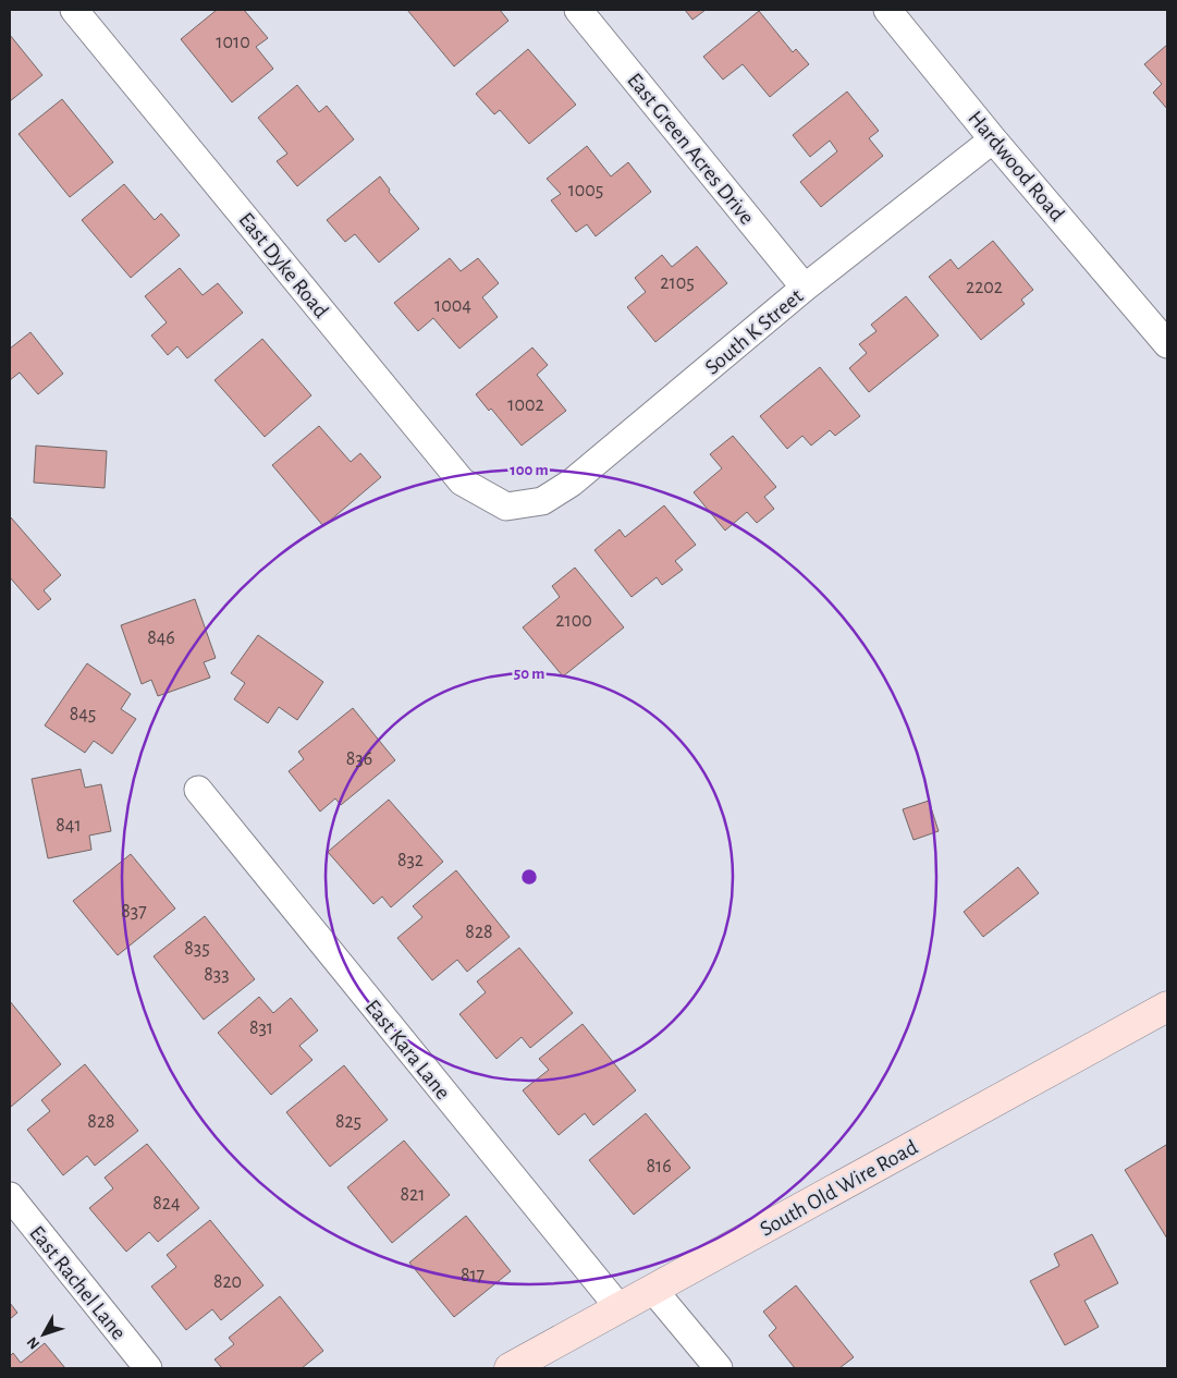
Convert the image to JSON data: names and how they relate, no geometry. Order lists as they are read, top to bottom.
{
  "streets": {
    "street": [
      "East Green Acres Drive",
      "Hardwood Road",
      "East Dyke Road",
      "South K Street",
      "East Kara Lane",
      "South Old Wire Road",
      "East Rachel Lane"
    ]
  },
  "crossings": [
    ["East Green Acres Drive", "South K Street"],
    ["Hardwood Road", "South K Street"],
    ["East Dyke Road", "South K Street"],
    ["East Kara Lane", "South Old Wire Road"]
  ],
  "house_numbers": [
    "1010",
    "1005",
    "2105",
    "2202",
    "1004",
    "1002",
    "2100",
    "846",
    "845",
    "836",
    "841",
    "832",
    "837",
    "828",
    "835",
    "833",
    "831",
    "828",
    "825",
    "816",
    "821",
    "824",
    "817",
    "820"
  ],
  "north": "bottom left",
  "rings": ["100 m", "50 m"]
}
